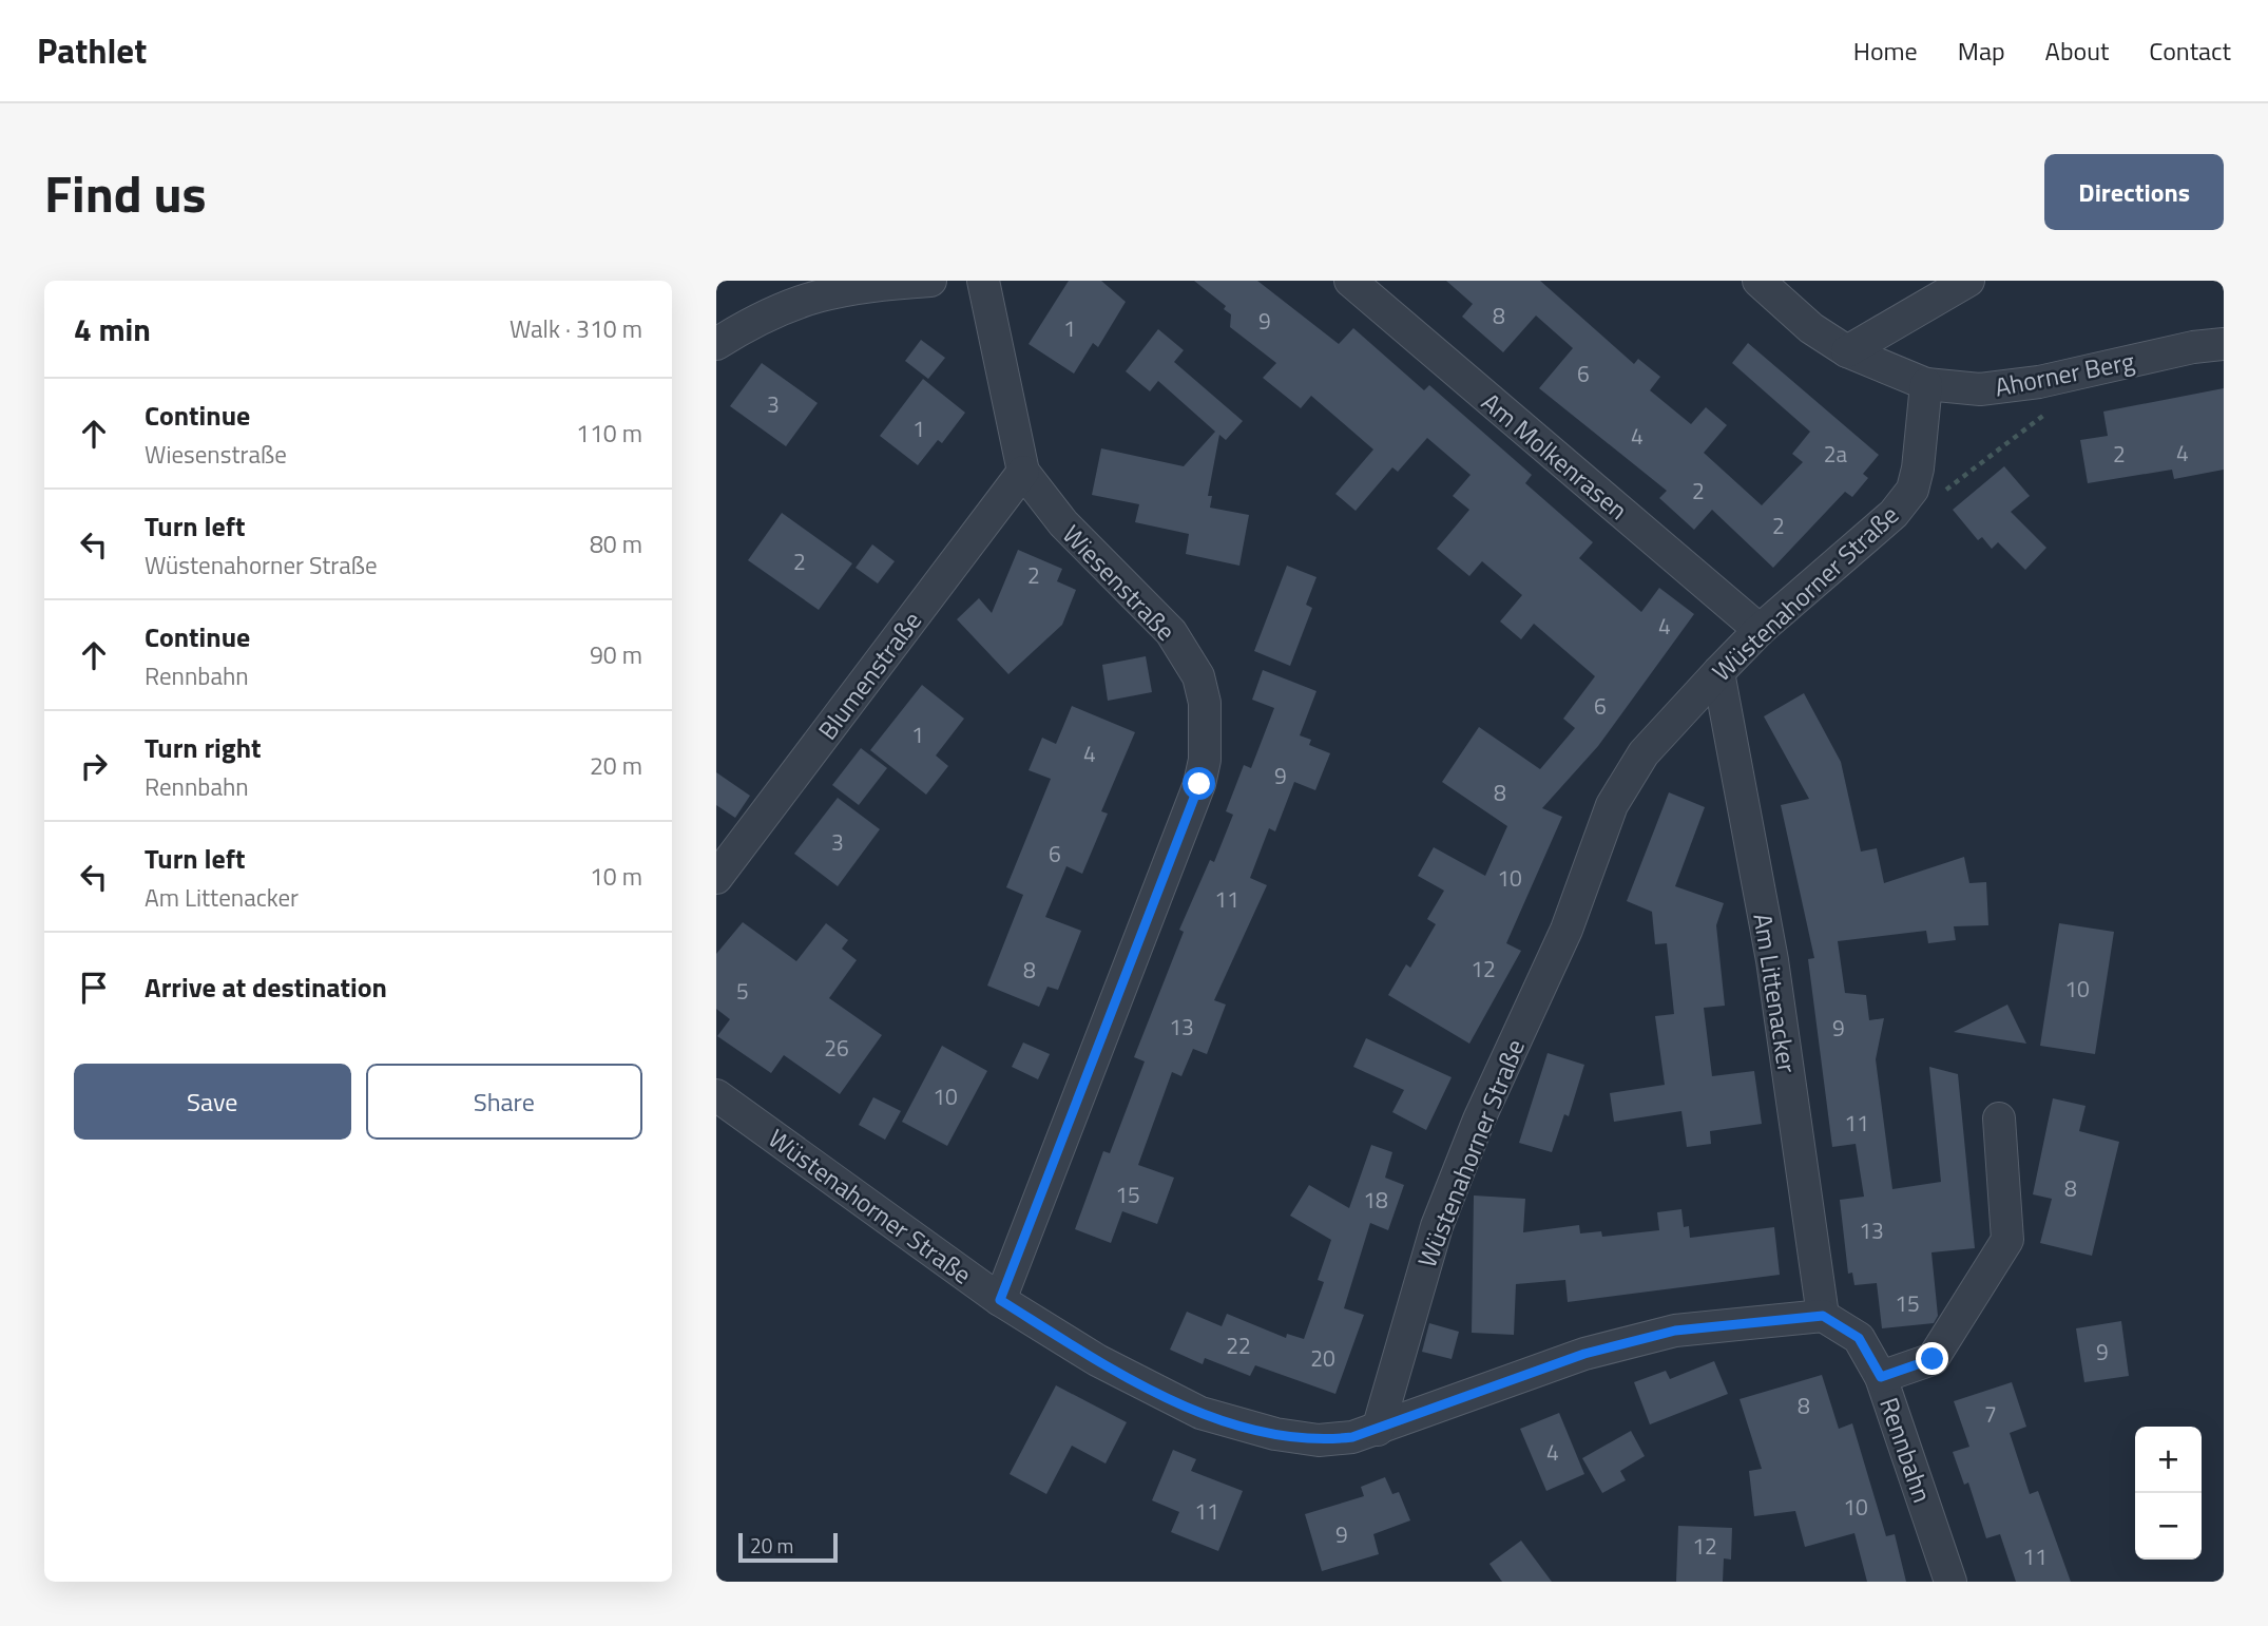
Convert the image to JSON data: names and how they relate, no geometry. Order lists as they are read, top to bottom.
{
  "streets": {
    "street": [
      "Ahorner Berg",
      "Am Molkenrasen",
      "Wiesenstraße",
      "Wüstenahorner Straße",
      "Blumenstraße",
      "Am Littenacker",
      "Rennbahn"
    ]
  },
  "crossings": [
    ["Ahorner Berg", "Wüstenahorner Straße"],
    ["Am Molkenrasen", "Wüstenahorner Straße"],
    ["Wiesenstraße", "Wüstenahorner Straße"],
    ["Wiesenstraße", "Blumenstraße"],
    ["Wüstenahorner Straße", "Am Littenacker"],
    ["Am Littenacker", "Rennbahn"]
  ],
  "house_numbers": [
    "8",
    "9",
    "1",
    "6",
    "3",
    "1",
    "4",
    "4",
    "2a",
    "2",
    "2",
    "2",
    "2",
    "2",
    "4",
    "6",
    "1",
    "4",
    "9",
    "8",
    "3",
    "6",
    "10",
    "11",
    "12",
    "8",
    "10",
    "5",
    "13",
    "9",
    "26",
    "10",
    "11",
    "8",
    "15",
    "18",
    "13",
    "15",
    "22",
    "9",
    "20",
    "8",
    "7",
    "4",
    "10",
    "11",
    "9",
    "12",
    "11"
  ],
  "scale_bar": "20 m",
  "page": {
    "header": "Pathlet",
    "nav": [
      "Home",
      "Map",
      "About",
      "Contact"
    ],
    "title": "Find us",
    "buttons": [
      "Directions",
      ["Save", "Share"]
    ],
    "heading": ["4 min", "Walk · 310 m"],
    "list": [
      ["Continue", "Wiesenstraße", "110 m"],
      ["Turn left", "Wüstenahorner Straße", "80 m"],
      ["Continue", "Rennbahn", "90 m"],
      ["Turn right", "Rennbahn", "20 m"],
      ["Turn left", "Am Littenacker", "10 m"],
      "Arrive at destination"
    ],
    "map_buttons": ["+", "−"],
    "scale": "20 m"
  }
}
